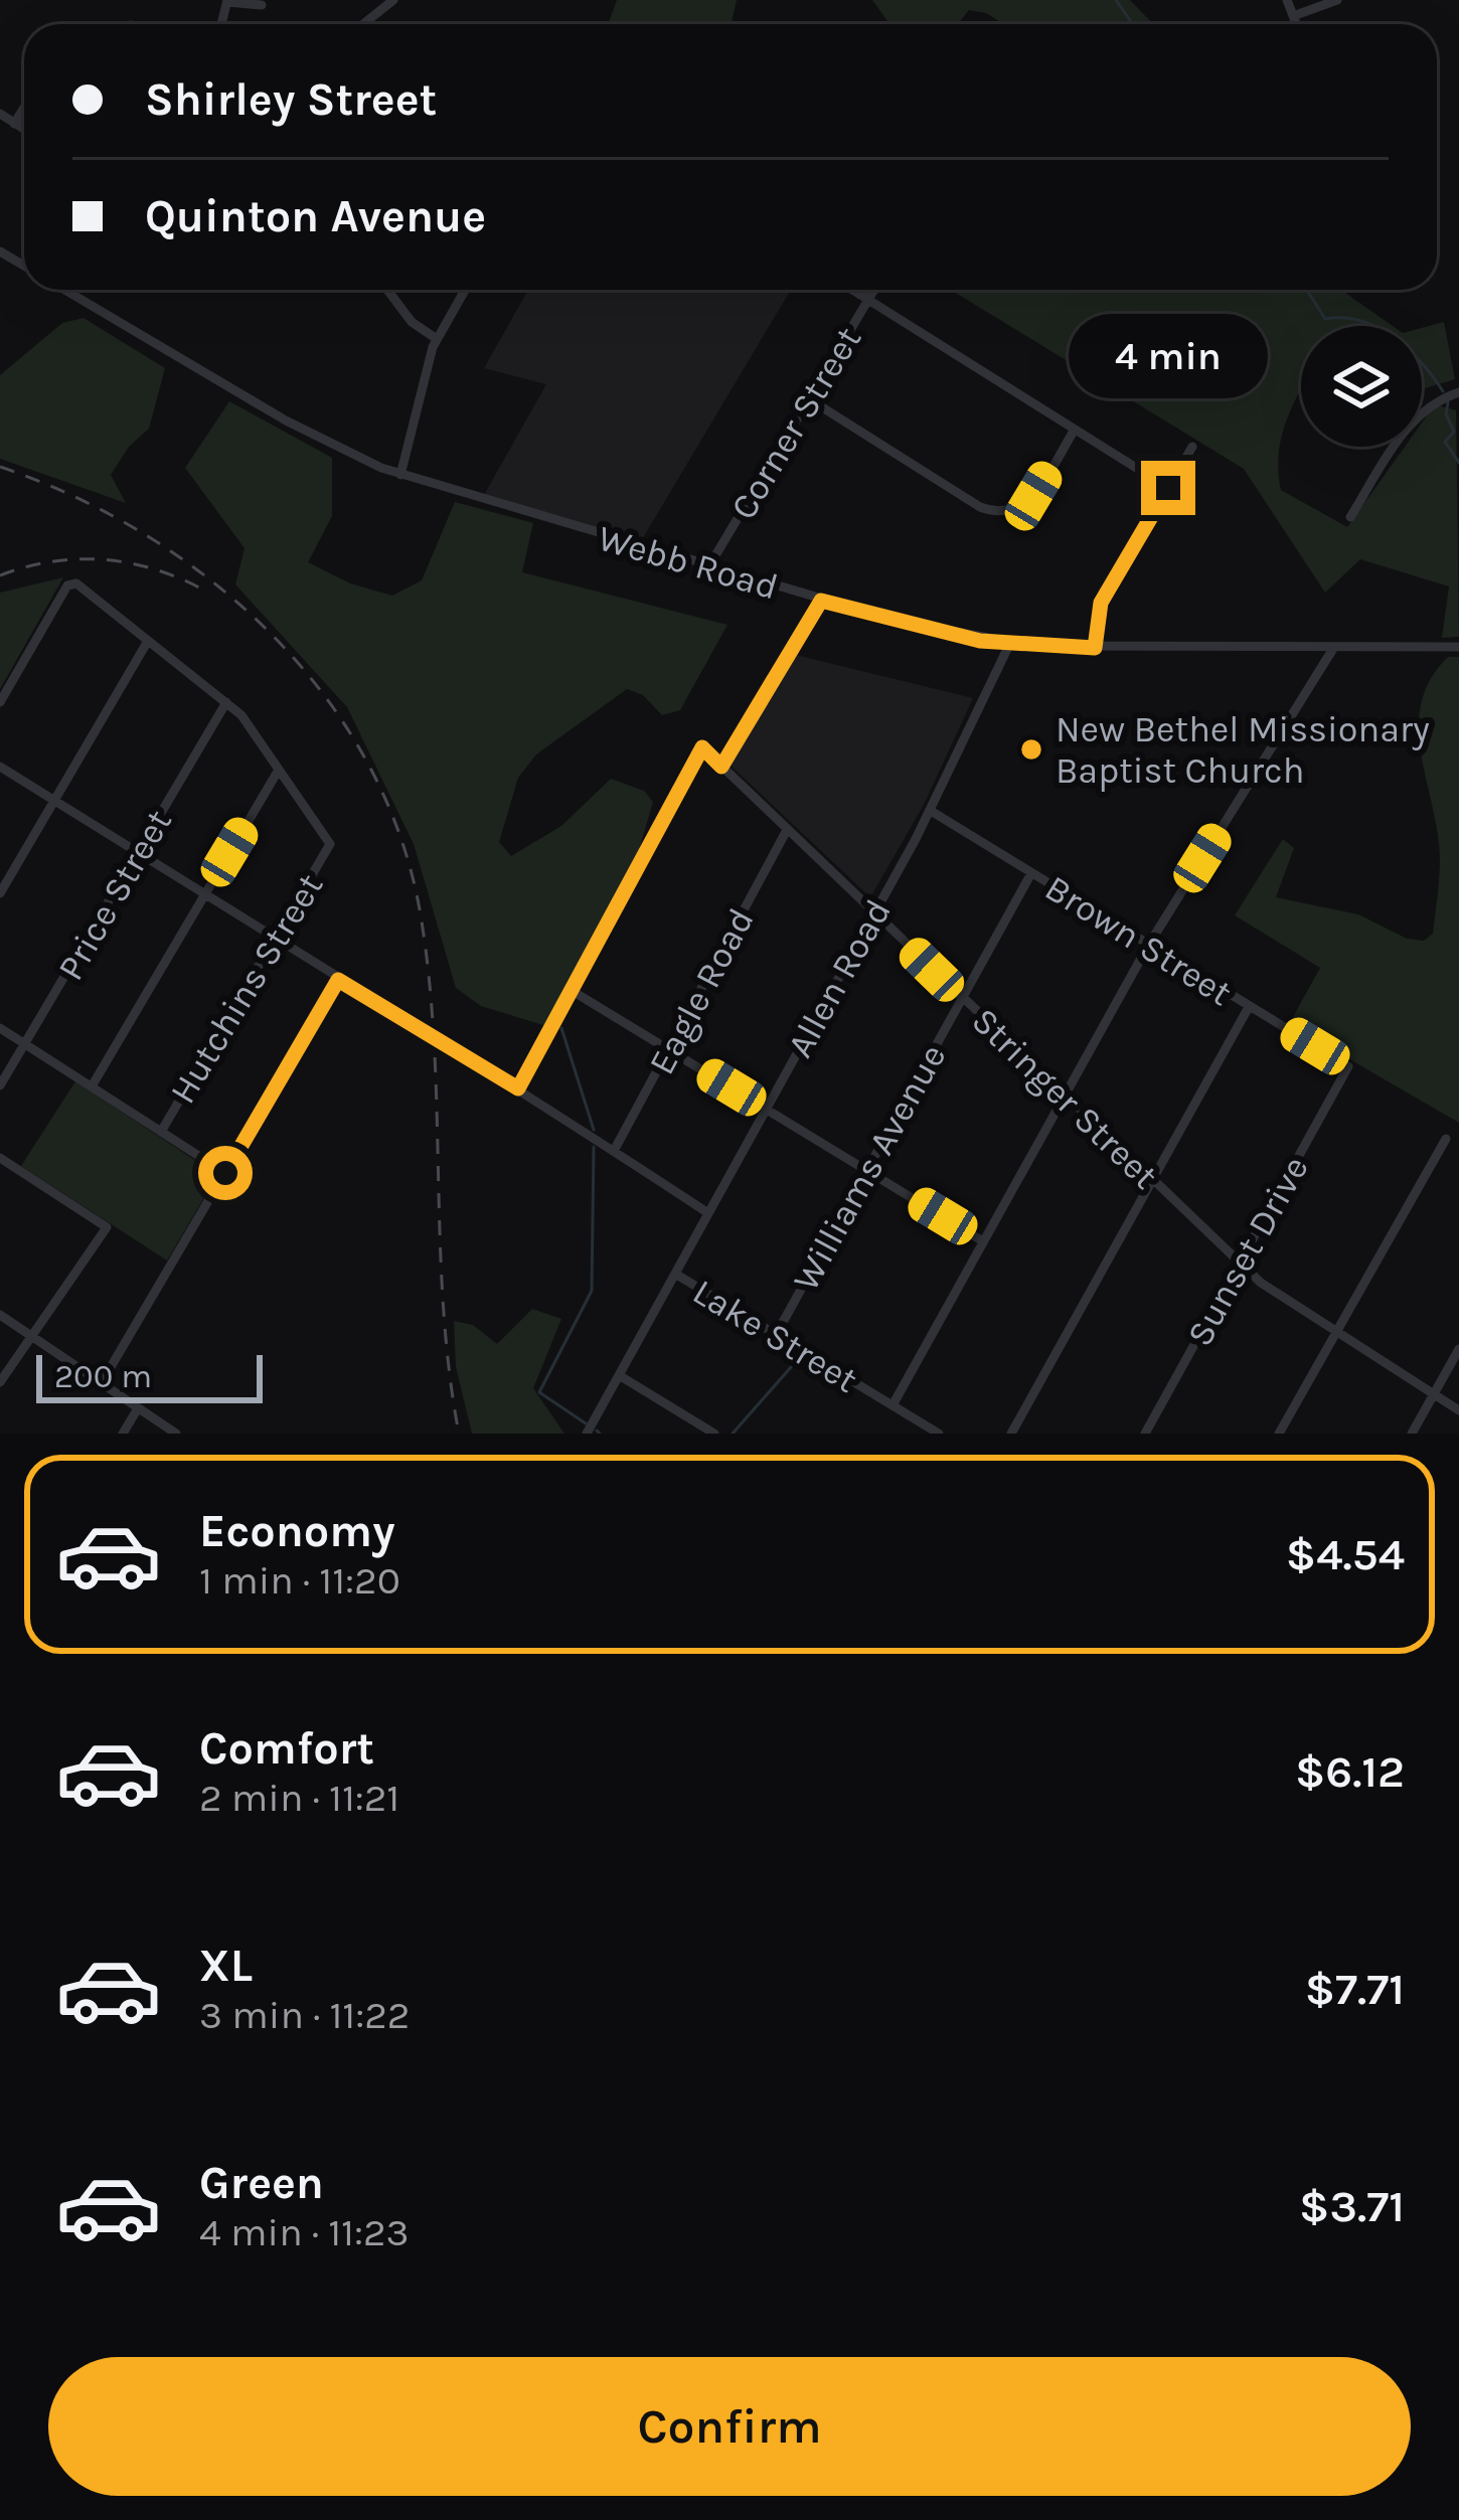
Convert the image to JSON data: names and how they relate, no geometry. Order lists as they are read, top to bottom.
{
  "streets": {
    "street": [
      "Corner Street",
      "Webb Road",
      "Price Street",
      "Brown Street",
      "Allen Road",
      "Hutchins Street",
      "Eagle Road",
      "Stringer Street",
      "Williams Avenue",
      "Sunset Drive",
      "Lake Street"
    ]
  },
  "crossings": [
    ["Corner Street", "Webb Road"],
    ["Webb Road", "Allen Road"],
    ["Brown Street", "Allen Road"],
    ["Brown Street", "Williams Avenue"],
    ["Brown Street", "Sunset Drive"],
    ["Allen Road", "Stringer Street"],
    ["Allen Road", "Lake Street"],
    ["Eagle Road", "Stringer Street"],
    ["Stringer Street", "Williams Avenue"],
    ["Stringer Street", "Sunset Drive"],
    ["Williams Avenue", "Lake Street"]
  ],
  "places": ["New Bethel Missionary Baptist Church"],
  "scale_bar": "200 m",
  "page": {
    "banner": ["Shirley Street", "Quinton Avenue"],
    "bubble": "4 min",
    "scale": "200 m",
    "list": [
      {
        "name": "Economy",
        "note": "1 min · 11:20",
        "value": "$4.54"
      },
      {
        "name": "Comfort",
        "note": "2 min · 11:21",
        "value": "$6.12"
      },
      {
        "name": "XL",
        "note": "3 min · 11:22",
        "value": "$7.71"
      },
      {
        "name": "Green",
        "note": "4 min · 11:23",
        "value": "$3.71"
      }
    ],
    "buttons": "Confirm"
  }
}
